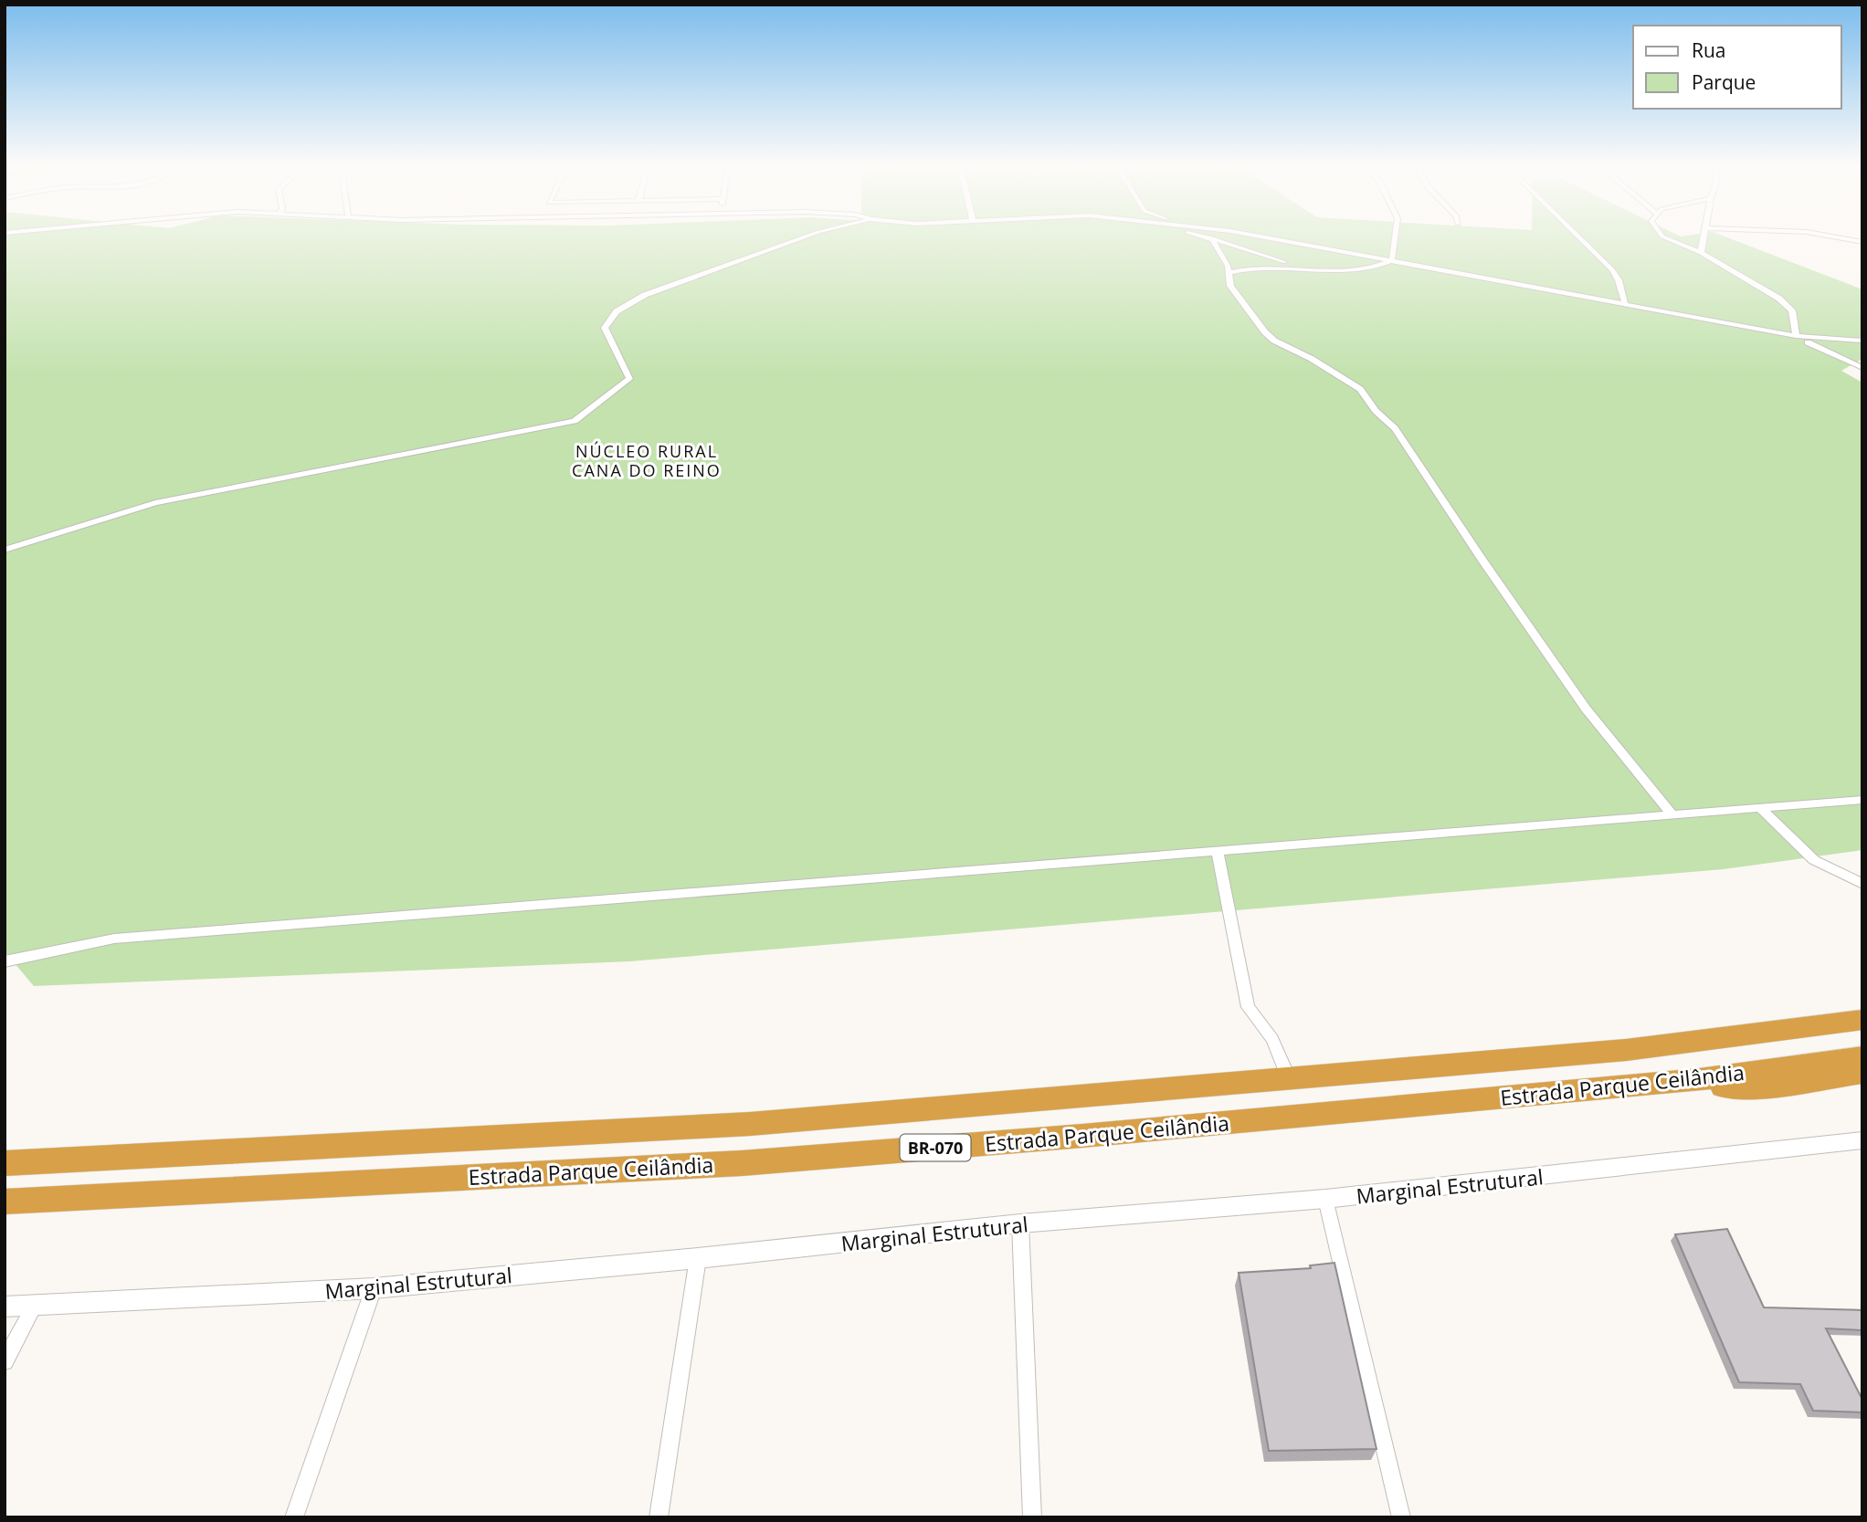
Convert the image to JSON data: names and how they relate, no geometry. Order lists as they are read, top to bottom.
{
  "streets": {
    "highway": ["Estrada Parque Ceilândia", "BR-070"],
    "street": ["Marginal Estrutural"]
  },
  "districts": ["NÚCLEO RURAL CANA DO REINO"],
  "legend": ["Rua", "Parque"]
}
